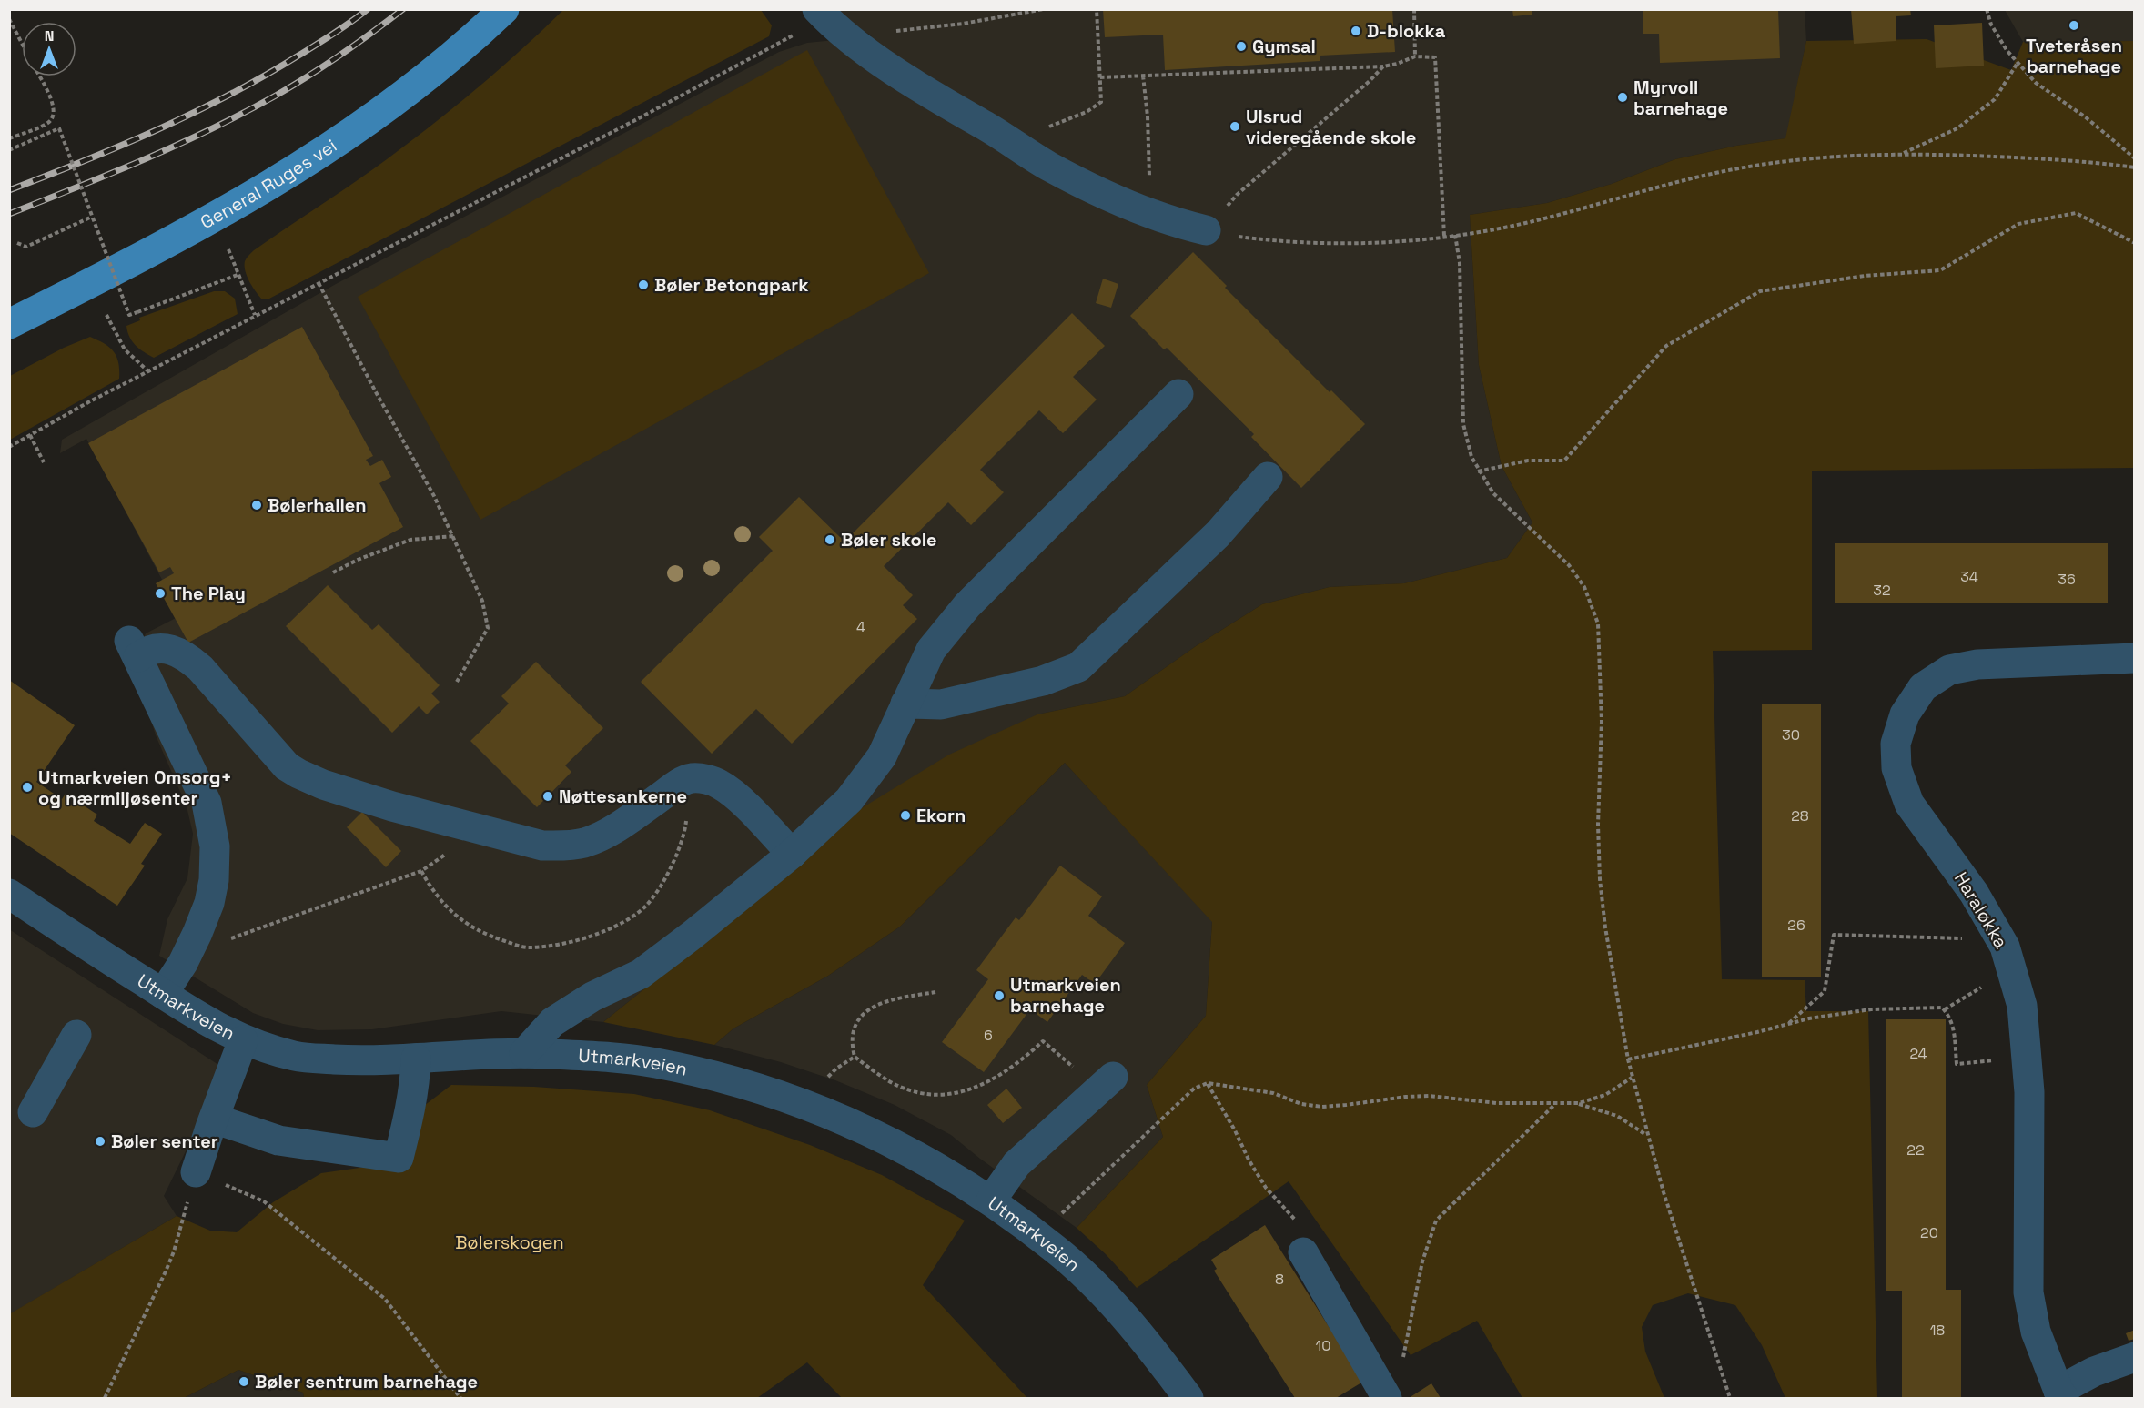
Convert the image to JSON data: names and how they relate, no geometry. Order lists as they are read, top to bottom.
{
  "streets": {
    "main road": ["General Ruges vei"],
    "street": ["Haraløkka", "Utmarkveien"]
  },
  "parks": ["Bølerskogen"],
  "places": [
    "Tveteråsen barnehage",
    "D-blokka",
    "Gymsal",
    "Myrvoll barnehage",
    "Ulsrud videregående skole",
    "Bøler Betongpark",
    "Bølerhallen",
    "Bøler skole",
    "The Play",
    "Utmarkveien Omsorg+ og nærmiljøsenter",
    "Nøttesankerne",
    "Ekorn",
    "Utmarkveien barnehage",
    "Bøler senter",
    "Bøler sentrum barnehage"
  ],
  "house_numbers": [
    "34",
    "36",
    "32",
    "4",
    "30",
    "28",
    "26",
    "6",
    "24",
    "22",
    "20",
    "8",
    "18",
    "10"
  ],
  "north": "top"
}
